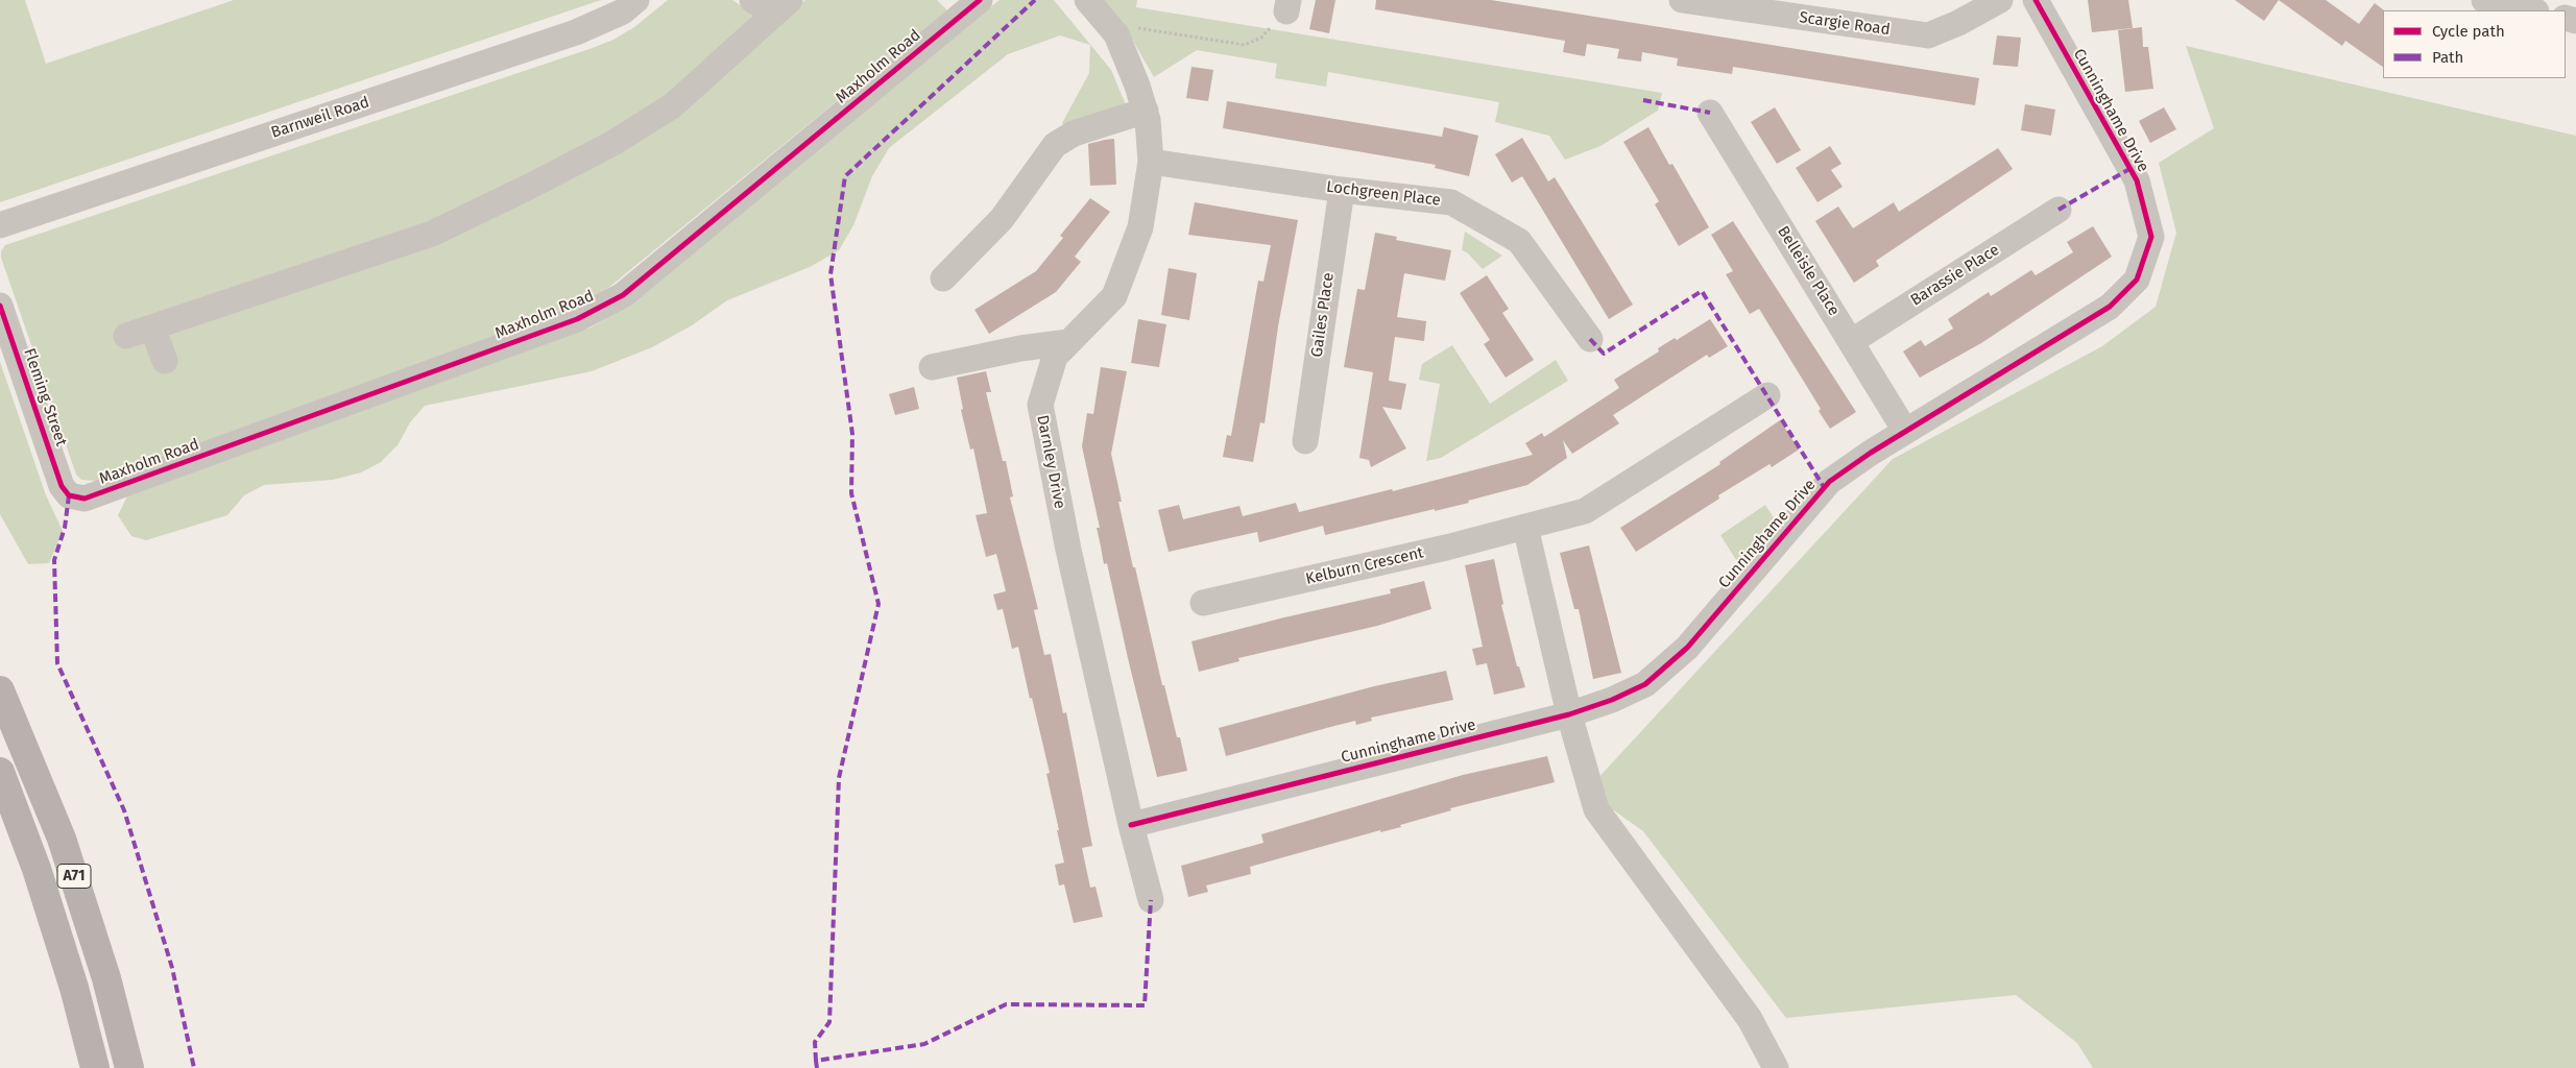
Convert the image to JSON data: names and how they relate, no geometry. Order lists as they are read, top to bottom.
{
  "streets": {
    "main road": ["A71"],
    "street": [
      "Scargie Road",
      "Maxholm Road",
      "Cunninghame Drive",
      "Barnweil Road",
      "Lochgreen Place",
      "Belleisle Place",
      "Barassie Place",
      "Gailes Place",
      "Fleming Street",
      "Darnley Drive",
      "Kelburn Crescent"
    ]
  },
  "crossings": [
    ["Maxholm Road", "Fleming Street"],
    ["Cunninghame Drive", "Belleisle Place"],
    ["Cunninghame Drive", "Darnley Drive"],
    ["Lochgreen Place", "Gailes Place"],
    ["Lochgreen Place", "Darnley Drive"],
    ["Belleisle Place", "Barassie Place"]
  ],
  "legend": ["Cycle path", "Path"]
}
